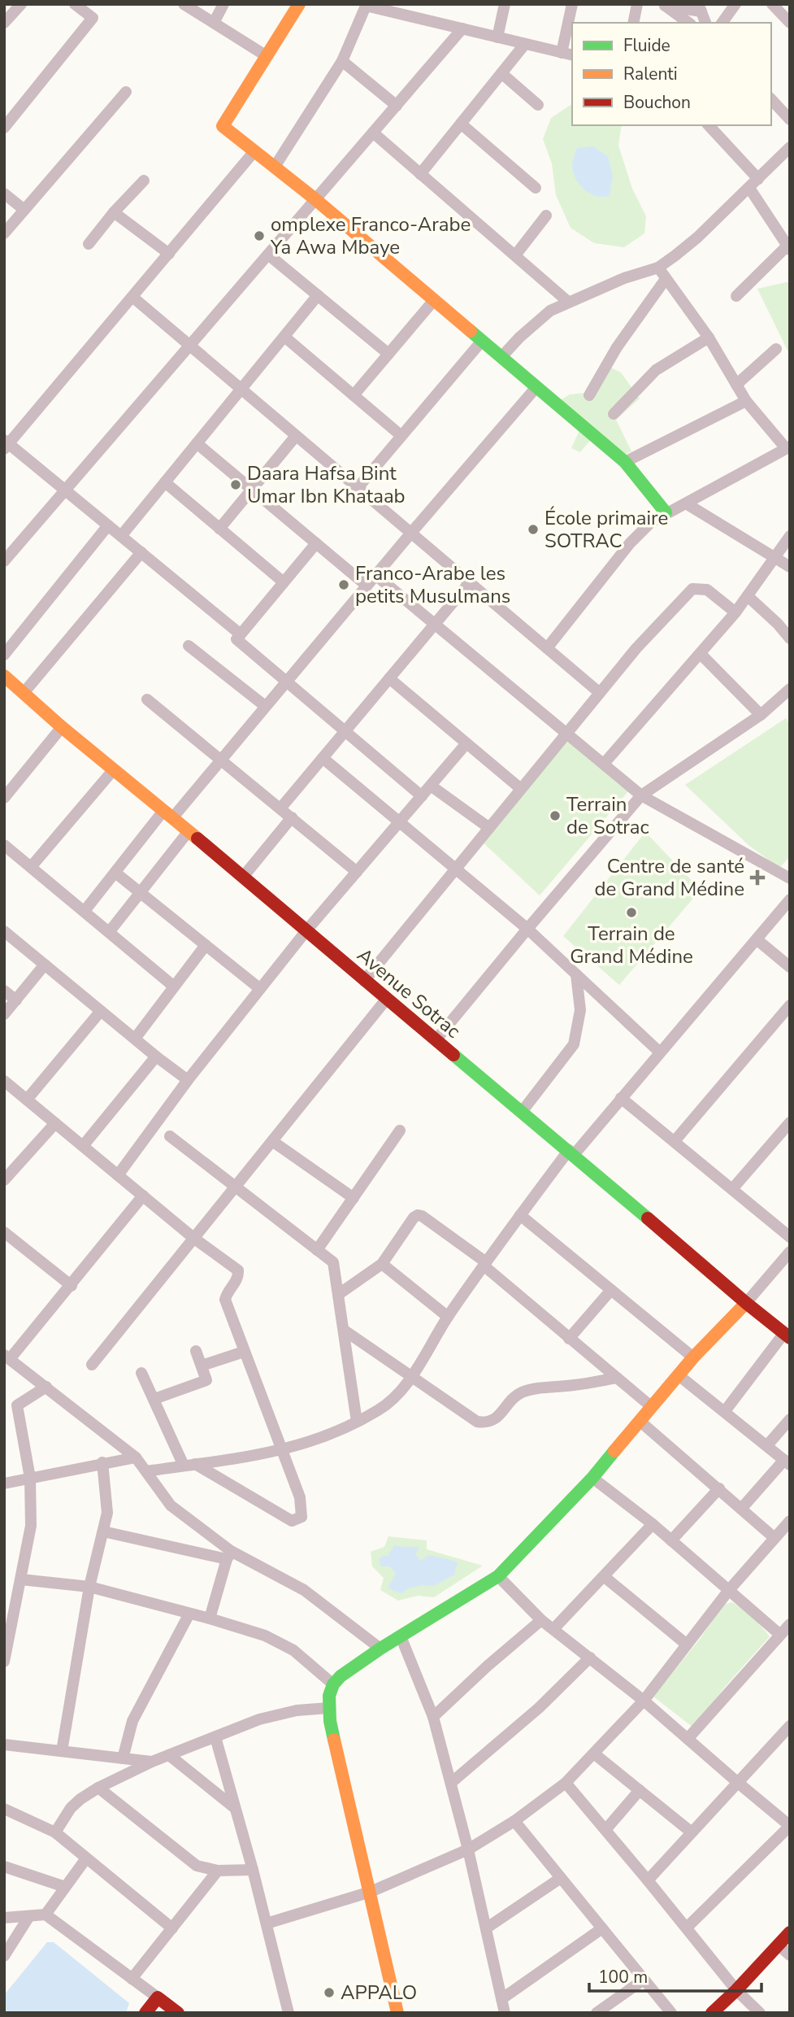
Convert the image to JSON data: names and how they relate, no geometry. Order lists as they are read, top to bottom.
{
  "streets": {
    "street": ["Avenue Sotrac"]
  },
  "places": {
    "other": [
      "omplexe Franco-Arabe Ya Awa Mbaye",
      "Daara Hafsa Bint Umar Ibn Khataab",
      "École primaire SOTRAC",
      "Franco-Arabe les petits Musulmans",
      "Terrain de Sotrac",
      "Terrain de Grand Médine",
      "APPALO"
    ],
    "health": ["Centre de santé de Grand Médine"]
  },
  "legend": ["Fluide", "Ralenti", "Bouchon"],
  "scale_bar": "100 m"
}
